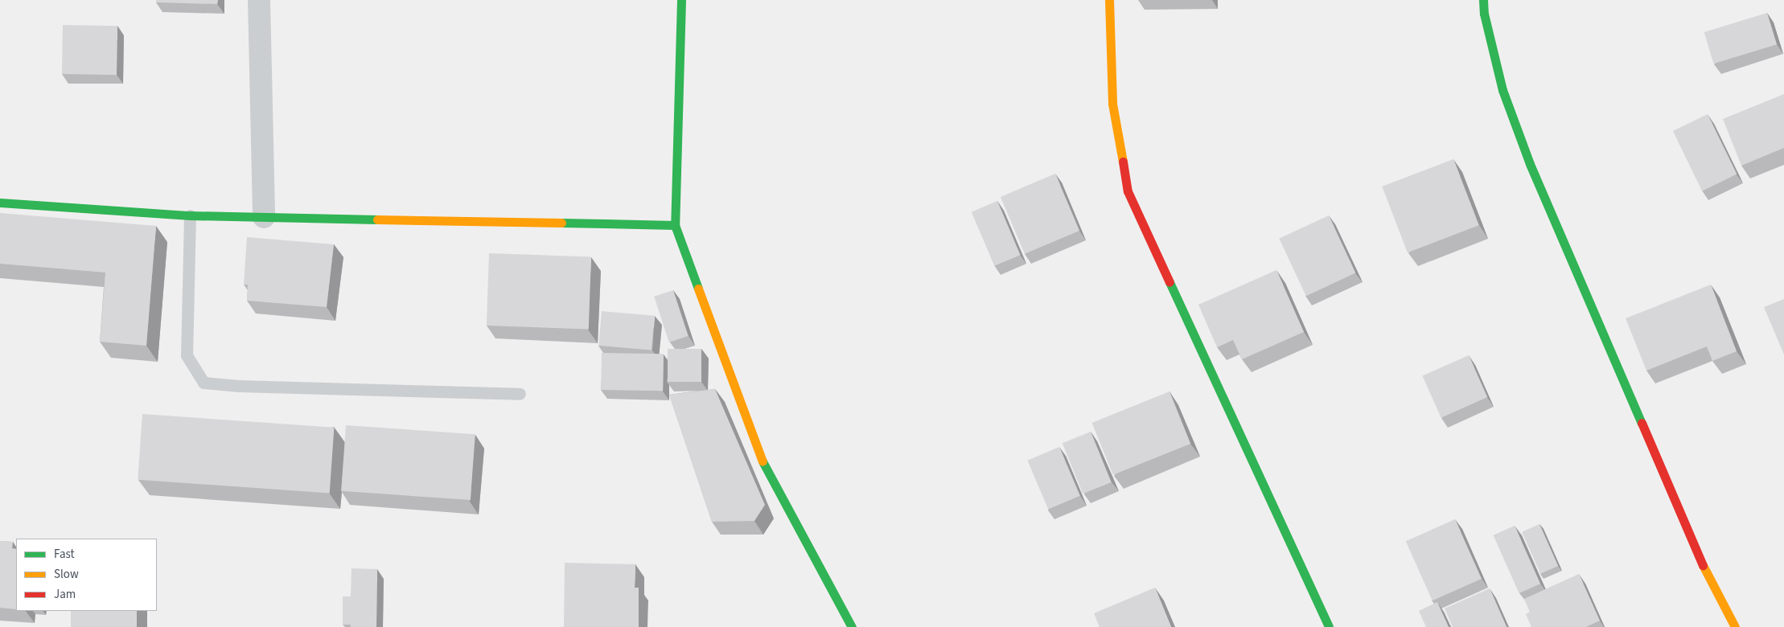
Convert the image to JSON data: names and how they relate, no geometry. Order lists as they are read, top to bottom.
{
  "legend": ["Fast", "Slow", "Jam"]
}
